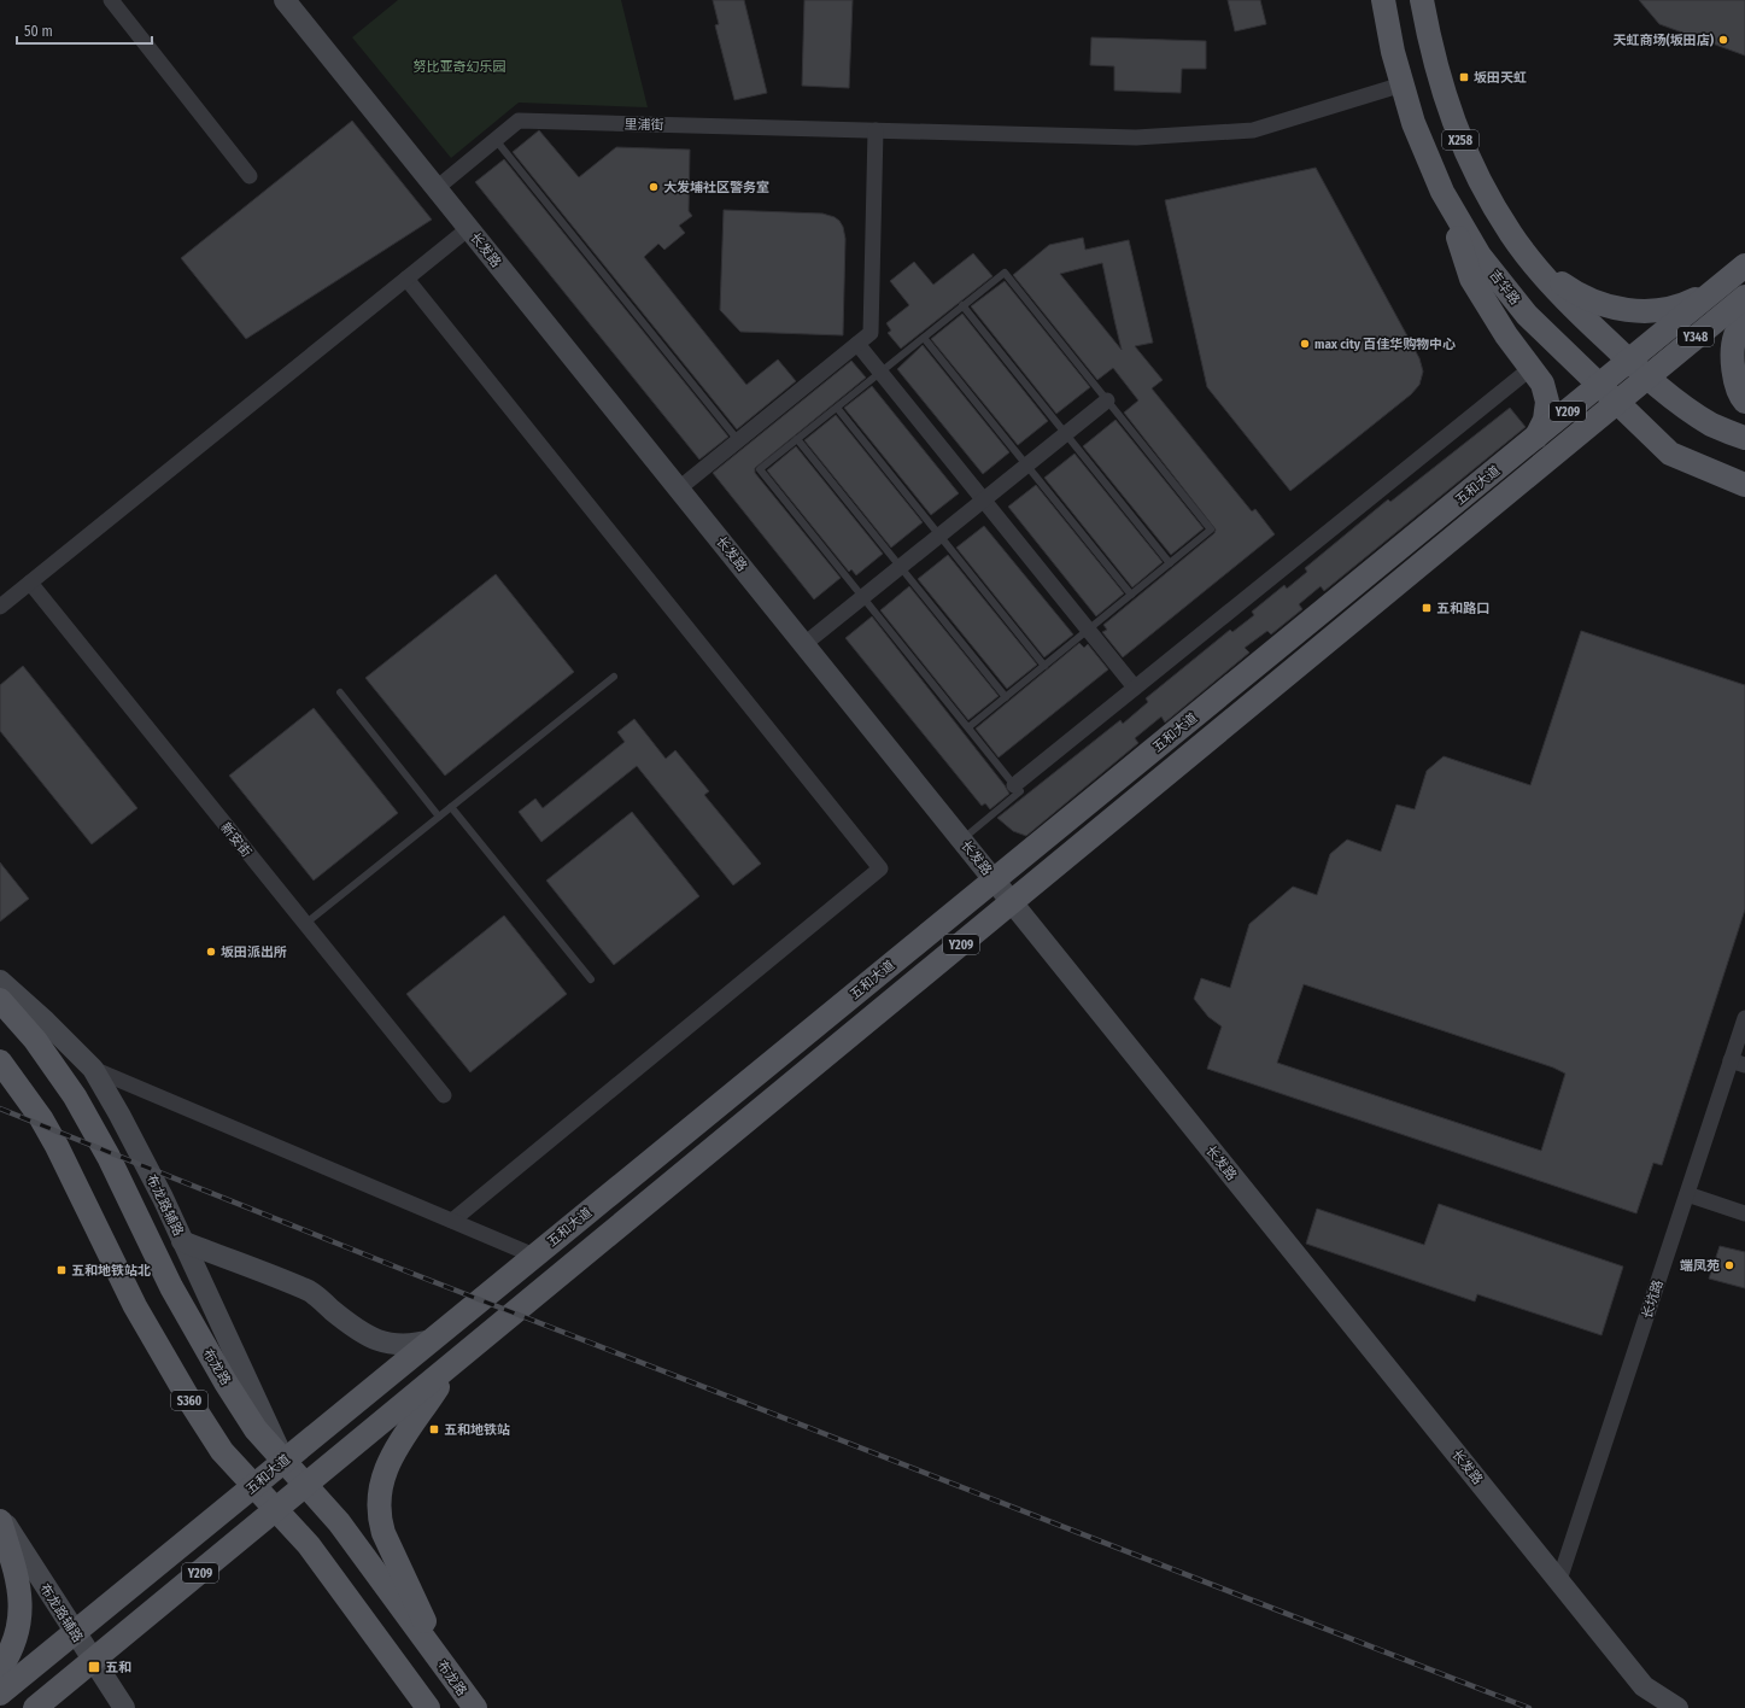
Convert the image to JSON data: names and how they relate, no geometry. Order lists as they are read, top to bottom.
{
  "streets": {
    "main road": [
      "X258",
      "吉华路",
      "Y348",
      "Y209",
      "五和大道",
      "布龙路",
      "S360"
    ],
    "street": [
      "里浦街",
      "长发路",
      "新安街",
      "布龙路辅路",
      "长坑路"
    ]
  },
  "crossings": [
    ["里浦街", "长发路"],
    ["里浦街", "吉华路"],
    ["X258", "五和大道"],
    ["长发路", "五和大道"],
    ["长发路", "长坑路"],
    ["吉华路", "五和大道"],
    ["五和大道", "布龙路辅路"],
    ["五和大道", "布龙路"],
    ["五和大道", "S360"],
    ["布龙路辅路", "布龙路"]
  ],
  "parks": ["努比亚奇幻乐园"],
  "places": {
    "other": [
      "天虹商场(坂田店)",
      "大发埔社区警务室",
      "max city 百佳华购物中心",
      "坂田派出所",
      "端凤苑"
    ],
    "transit": [
      "坂田天虹",
      "五和路口",
      "五和地铁站北",
      "五和地铁站",
      "五和"
    ]
  },
  "scale_bar": "50 m"
}
